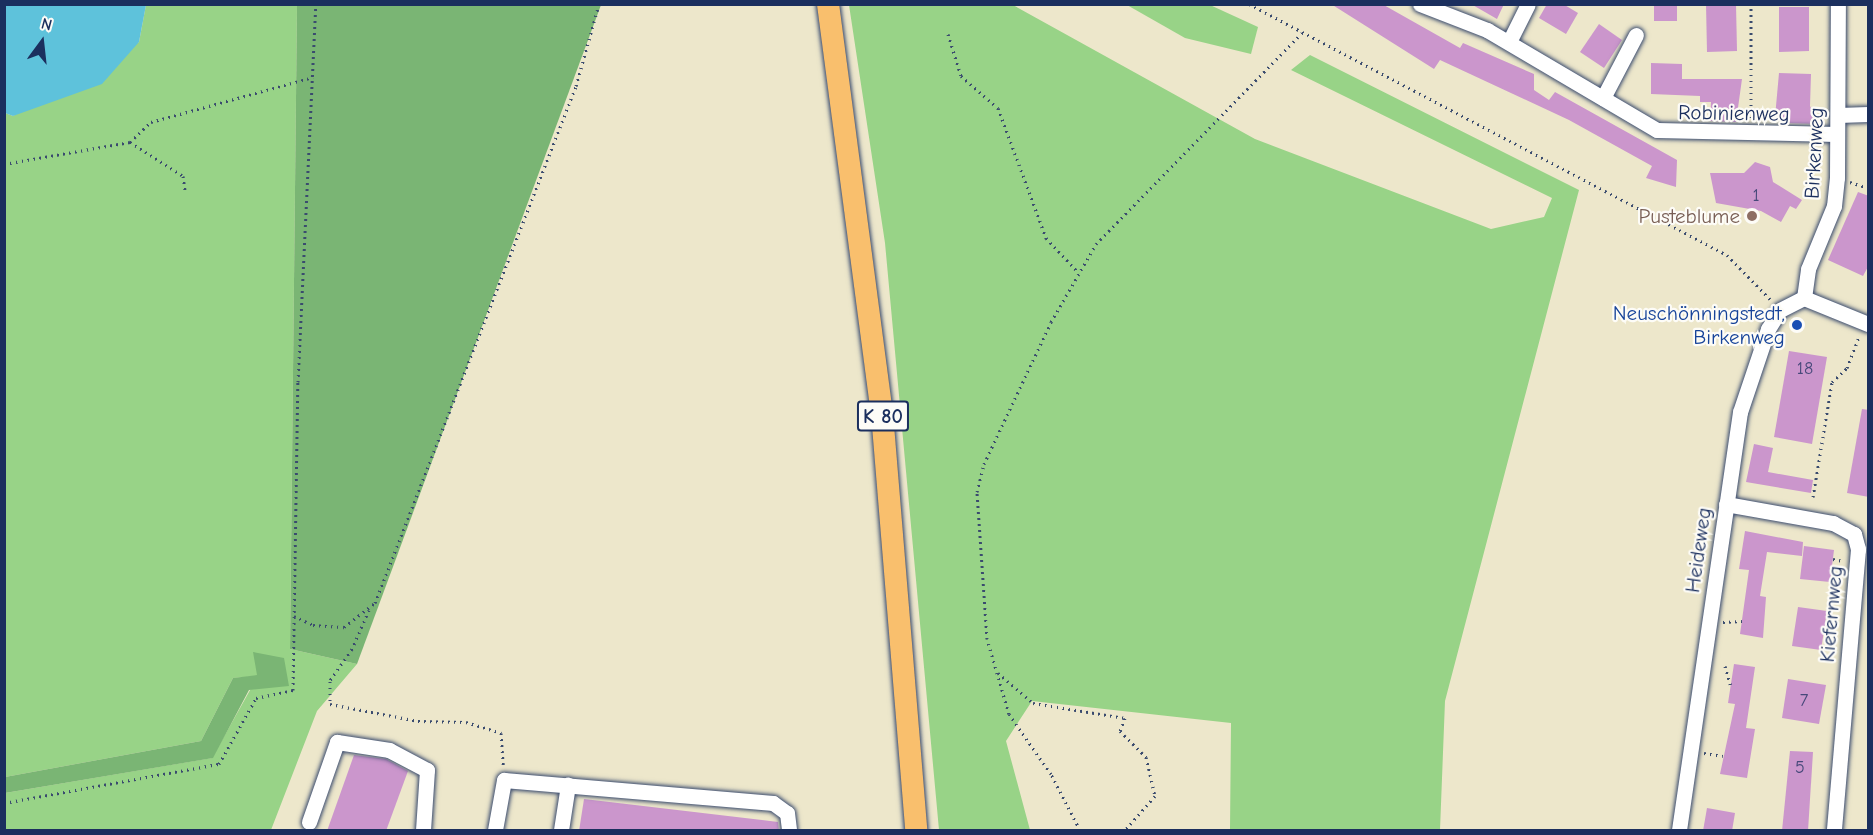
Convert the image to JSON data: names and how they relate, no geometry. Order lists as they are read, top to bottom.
{
  "streets": {
    "highway": ["K 80"],
    "street": [
      "Robinienweg",
      "Birkenweg",
      "Heideweg",
      "Kiefernweg"
    ]
  },
  "crossings": [
    ["Robinienweg", "Birkenweg"],
    ["Heideweg", "Kiefernweg"]
  ],
  "places": ["Pusteblume", "Neuschönningstedt, Birkenweg"],
  "house_numbers": [
    "1",
    "18",
    "7",
    "5"
  ],
  "north": "top"
}
